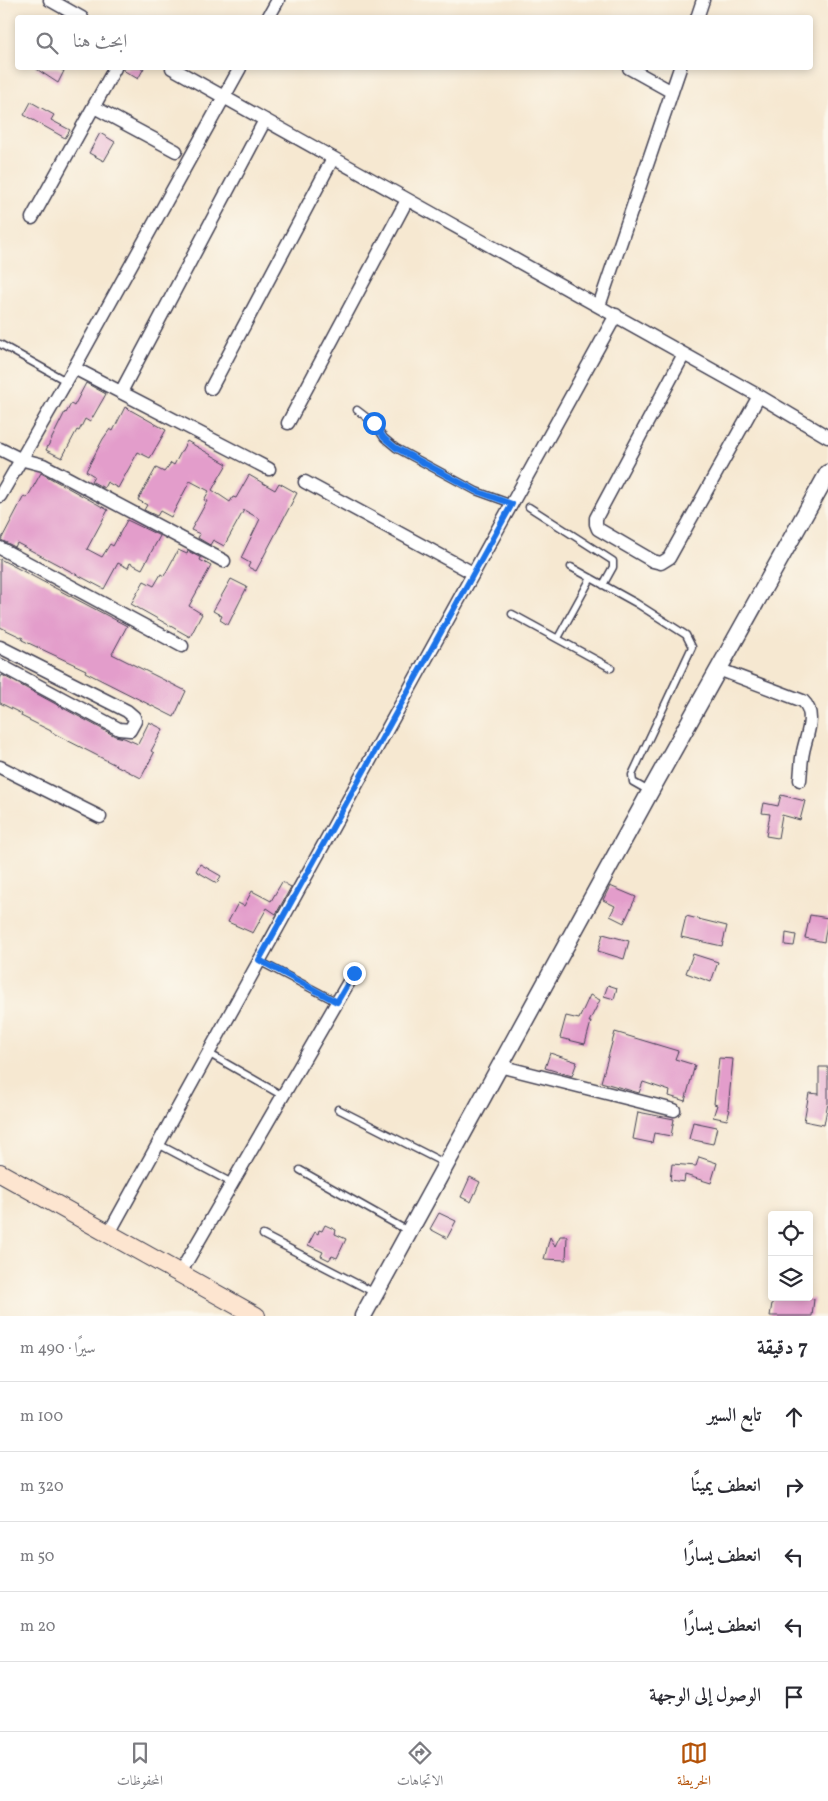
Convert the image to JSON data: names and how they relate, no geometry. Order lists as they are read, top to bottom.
{
  "page": {
    "search": "ابحث هنا",
    "heading": ["7 دقيقة", "سيرًا · 490 m"],
    "list": [
      ["تابع السير", "100 m"],
      ["انعطف يمينًا", "320 m"],
      ["انعطف يسارًا", "50 m"],
      ["انعطف يسارًا", "20 m"],
      "الوصول إلى الوجهة"
    ],
    "nav": ["الخريطة", "الاتجاهات", "المحفوظات"]
  }
}
